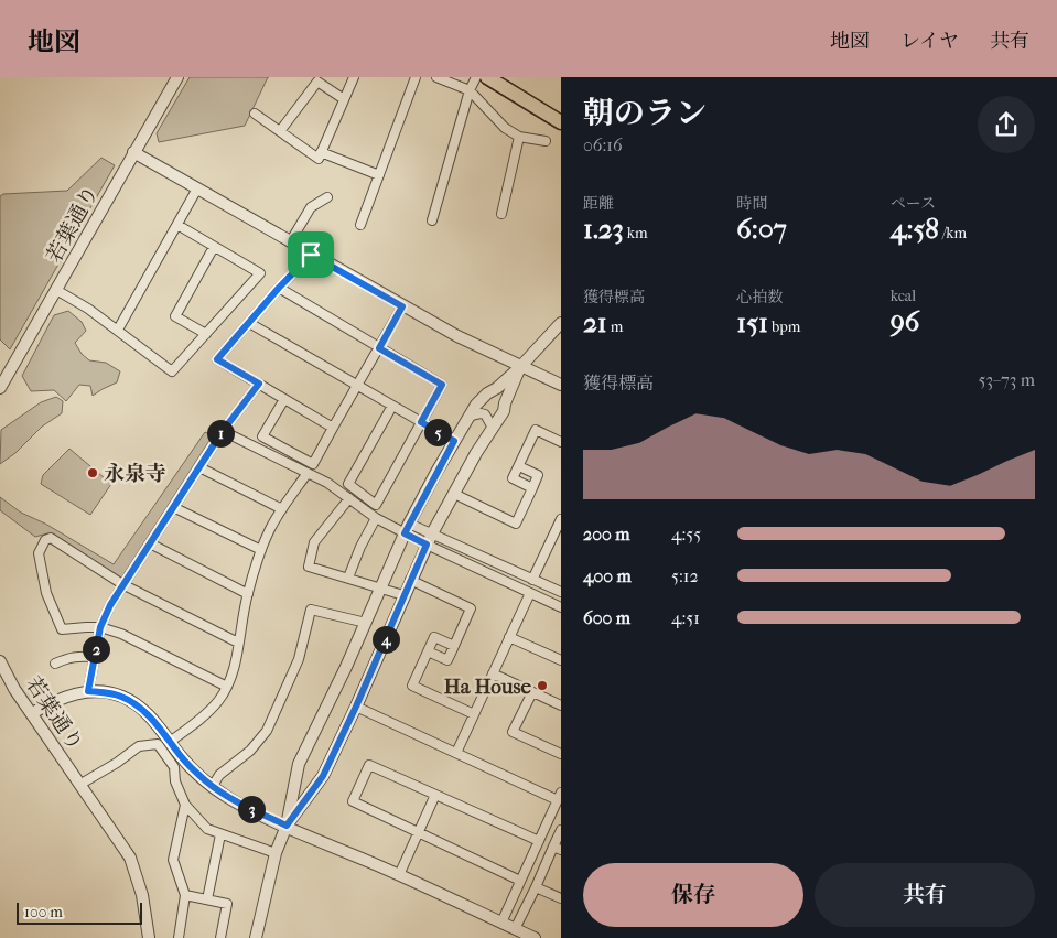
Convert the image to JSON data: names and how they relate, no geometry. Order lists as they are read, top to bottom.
{
  "streets": {
    "street": ["若葉通り"]
  },
  "places": ["永泉寺", "Ha House"],
  "scale_bar": "100 m",
  "page": {
    "header": "地図",
    "nav": ["地図", "レイヤ", "共有"],
    "heading": ["朝のラン", "06:16"],
    "stats": [
      ["距離", "1.23 km"],
      ["時間", "6:07"],
      ["ペース", "4:58 /km"],
      ["獲得標高", "21 m"],
      ["心拍数", "151 bpm"],
      ["kcal", "96"]
    ],
    "chart": ["獲得標高", "53–73 m"],
    "pins": [
      "5",
      "1",
      "4",
      "2",
      "3"
    ],
    "list": [
      {
        "name": "200 m",
        "note": "4:55"
      },
      {
        "name": "400 m",
        "note": "5:12"
      },
      {
        "name": "600 m",
        "note": "4:51"
      }
    ],
    "buttons": ["保存", "共有"],
    "scale": "100 m"
  }
}
